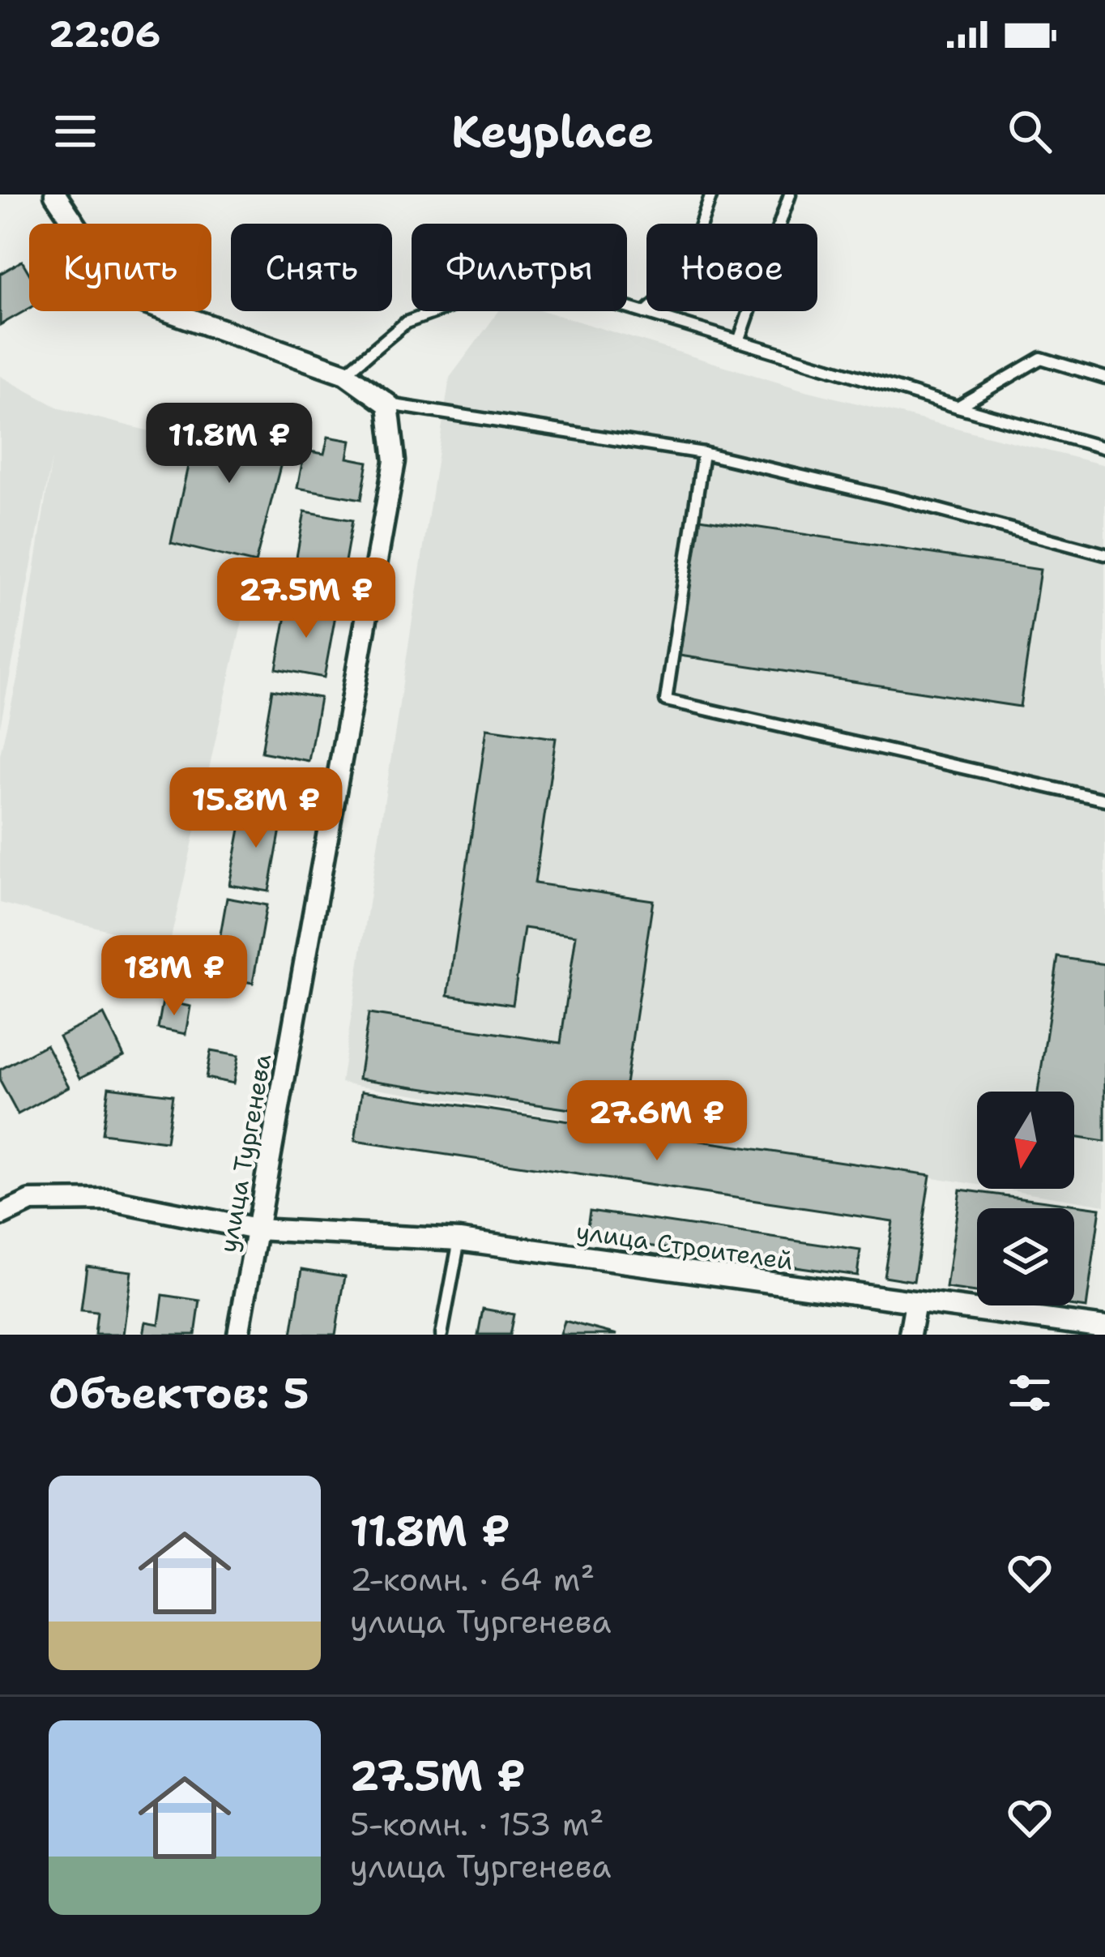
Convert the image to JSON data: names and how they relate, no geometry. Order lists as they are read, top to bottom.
{
  "streets": {
    "street": ["улица Тургенева", "улица Строителей"]
  },
  "crossings": [
    ["улица Тургенева", "улица Строителей"]
  ],
  "north": "bottom",
  "page": {
    "status": "22:06",
    "header": "Keyplace",
    "chip": [
      "Купить",
      "Снять",
      "Фильтры",
      "Новое"
    ],
    "price": [
      "11.8M ₽",
      "27.5M ₽",
      "15.8M ₽",
      "18M ₽",
      "27.6M ₽"
    ],
    "heading": "Объектов: 5",
    "list": [
      {
        "name": "11.8M ₽",
        "note": "2-комн. · 64 m² · улица Тургенева"
      },
      {
        "name": "27.5M ₽",
        "note": "5-комн. · 153 m² · улица Тургенева"
      }
    ]
  }
}
